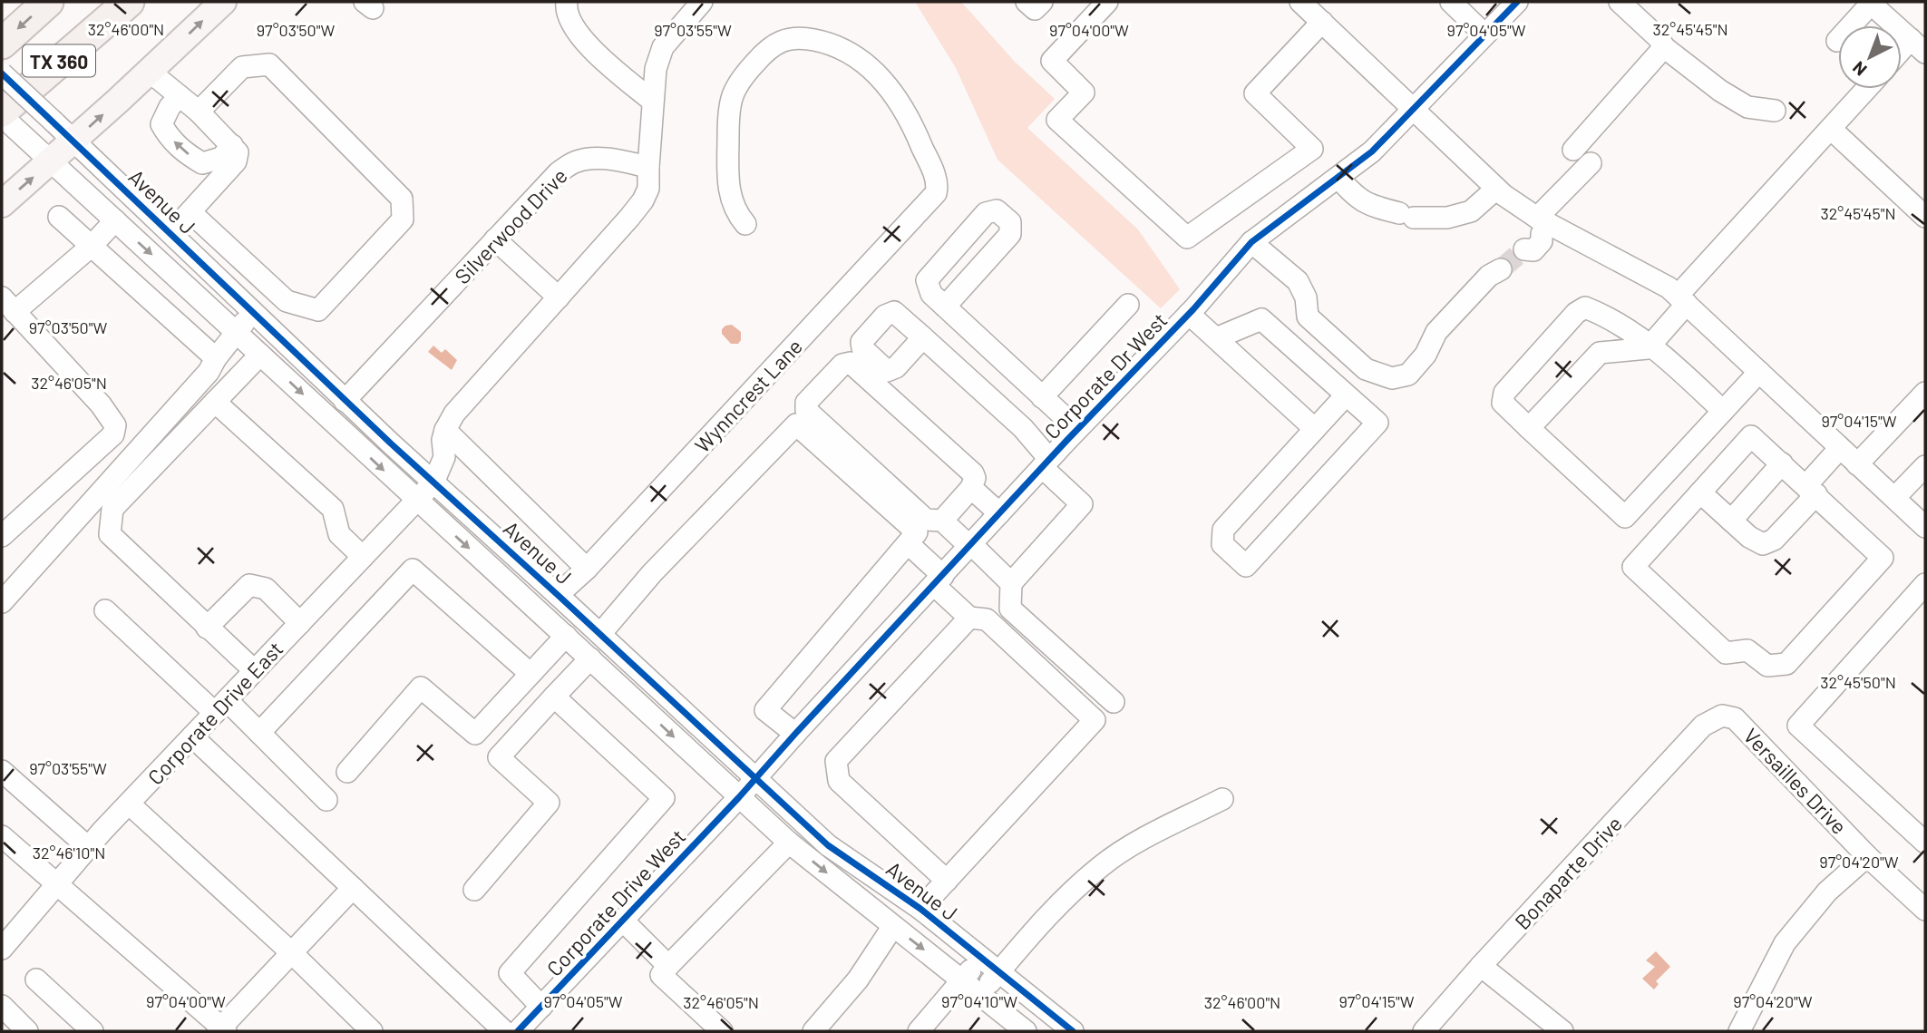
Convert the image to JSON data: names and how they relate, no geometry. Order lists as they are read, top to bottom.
{
  "streets": {
    "highway": ["TX 360"],
    "street": [
      "Avenue J",
      "Silverwood Drive",
      "Corporate Dr West",
      "Wynncrest Lane",
      "Corporate Drive East",
      "Versailles Drive",
      "Bonaparte Drive",
      "Corporate Drive West"
    ]
  },
  "crossings": [
    ["TX 360", "Avenue J"],
    ["Avenue J", "Silverwood Drive"],
    ["Avenue J", "Corporate Dr West"],
    ["Avenue J", "Wynncrest Lane"],
    ["Avenue J", "Corporate Drive East"],
    ["Avenue J", "Corporate Drive West"],
    ["Corporate Dr West", "Corporate Drive West"],
    ["Versailles Drive", "Bonaparte Drive"]
  ],
  "north": "bottom left",
  "coordinates": [
    "32°46'00\"N",
    "32°45'45\"N",
    "97°03'50\"W",
    "97°03'55\"W",
    "97°04'00\"W",
    "97°04'05\"W",
    "32°46'05\"N",
    "97°04'15\"W",
    "32°45'50\"N",
    "32°46'10\"N",
    "97°04'20\"W",
    "97°04'10\"W"
  ]
}
